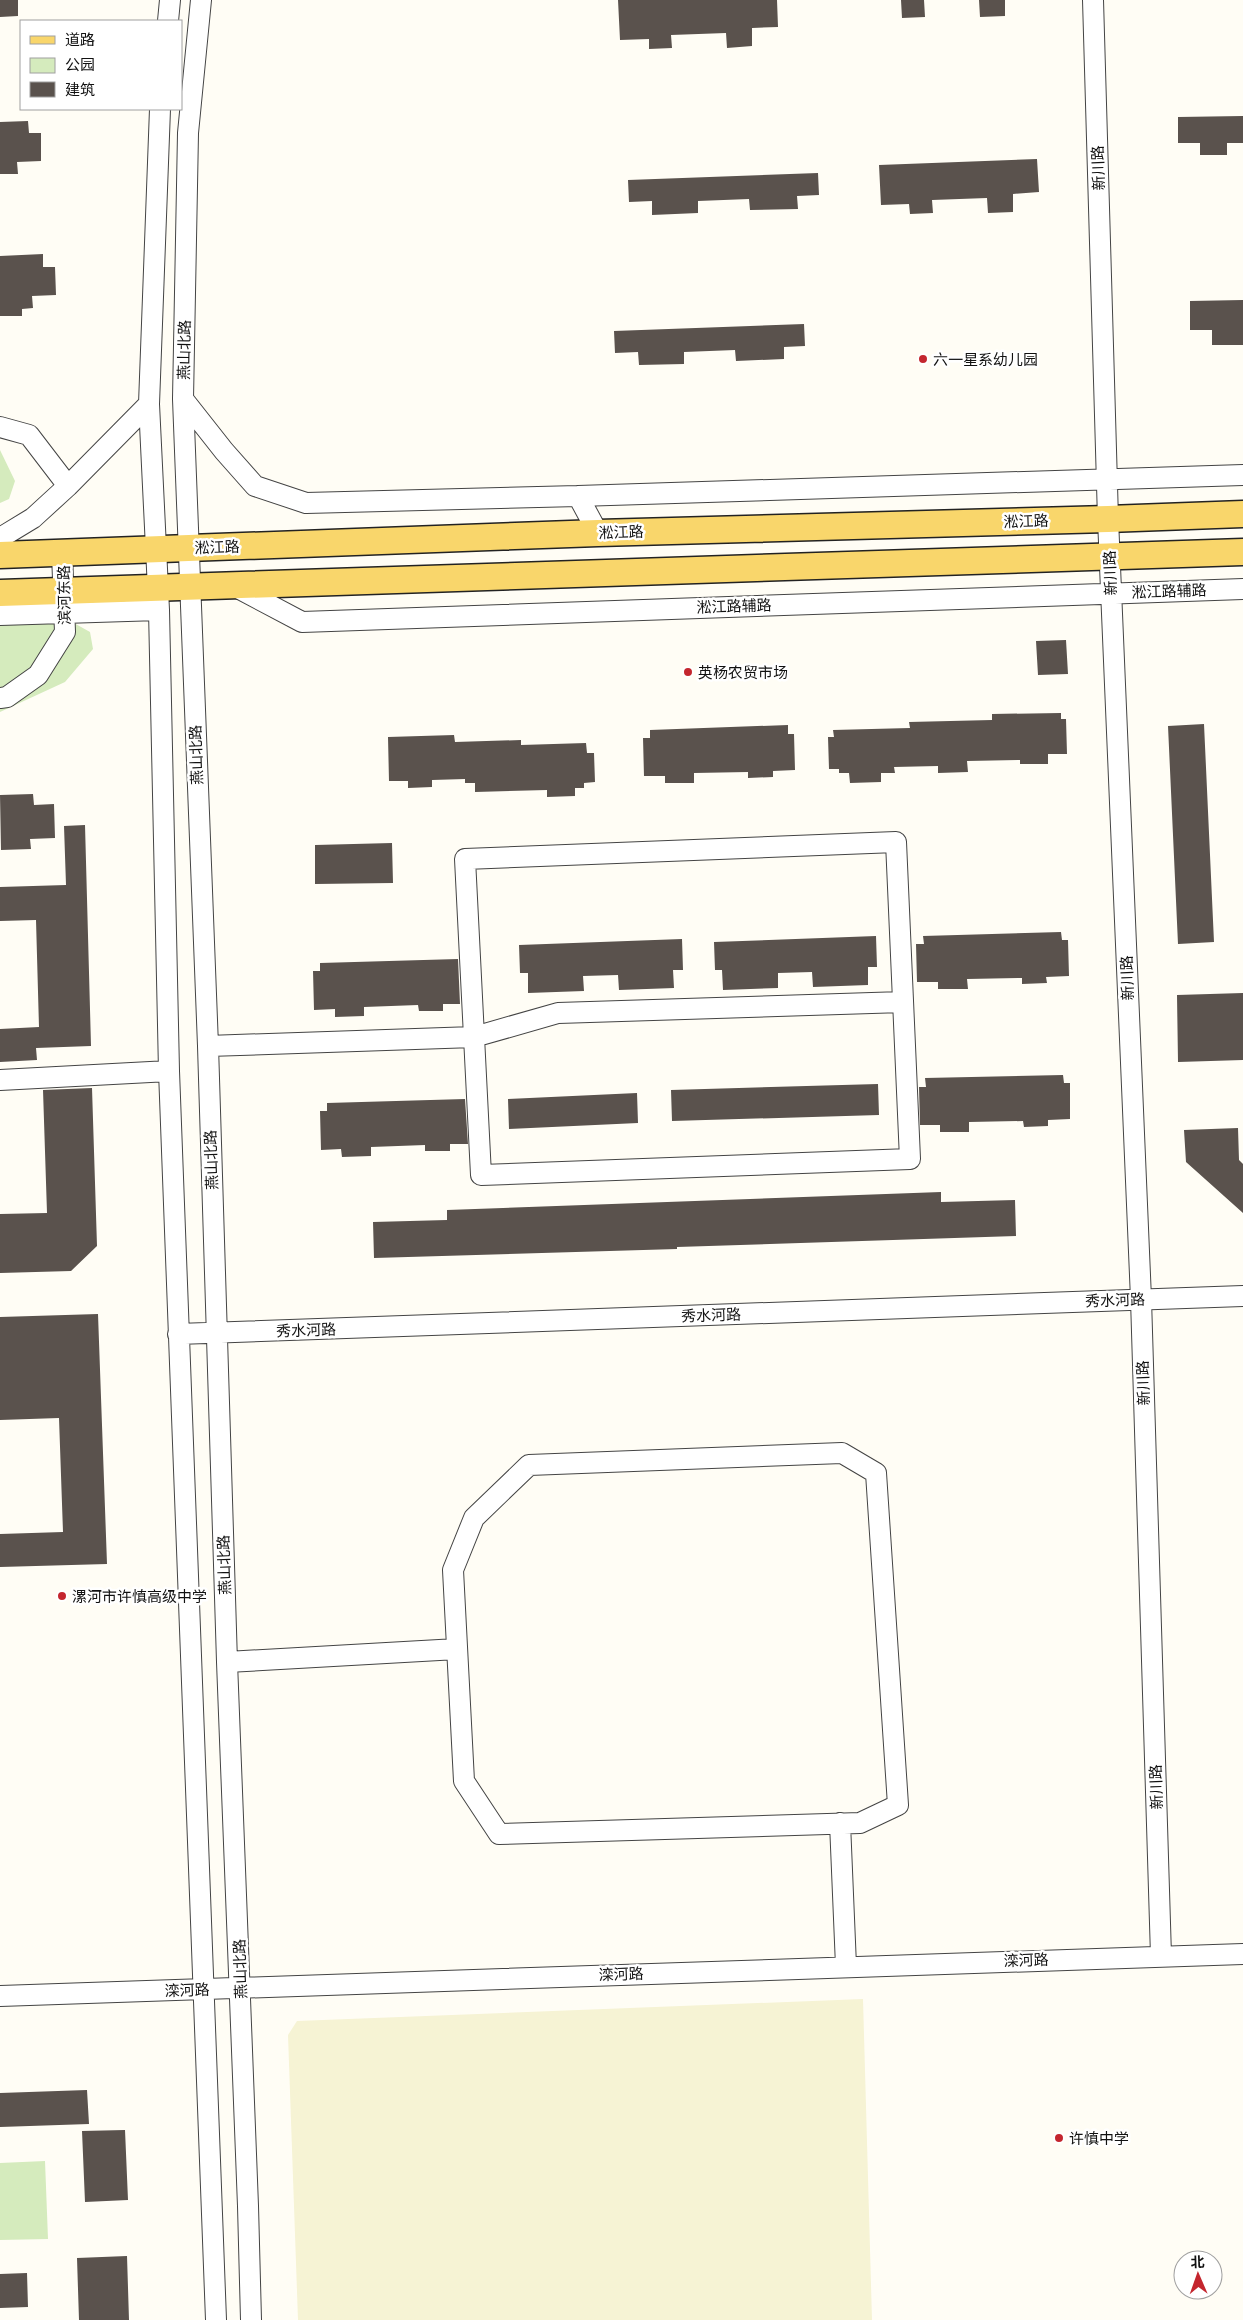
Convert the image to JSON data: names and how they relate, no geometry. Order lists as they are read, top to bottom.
{
  "streets": {
    "main road": ["淞江路"],
    "street": [
      "新川路",
      "燕山北路",
      "淞江路辅路",
      "滨河东路",
      "秀水河路",
      "滦河路"
    ]
  },
  "crossings": [
    ["新川路", "淞江路"],
    ["新川路", "淞江路辅路"],
    ["新川路", "秀水河路"],
    ["新川路", "滦河路"],
    ["燕山北路", "淞江路"],
    ["燕山北路", "秀水河路"],
    ["燕山北路", "滦河路"],
    ["淞江路", "滨河东路"]
  ],
  "places": [
    "六一星系幼儿园",
    "英杨农贸市场",
    "漯河市许慎高级中学",
    "许慎中学"
  ],
  "legend": ["道路", "公园", "建筑"],
  "north": "top"
}
